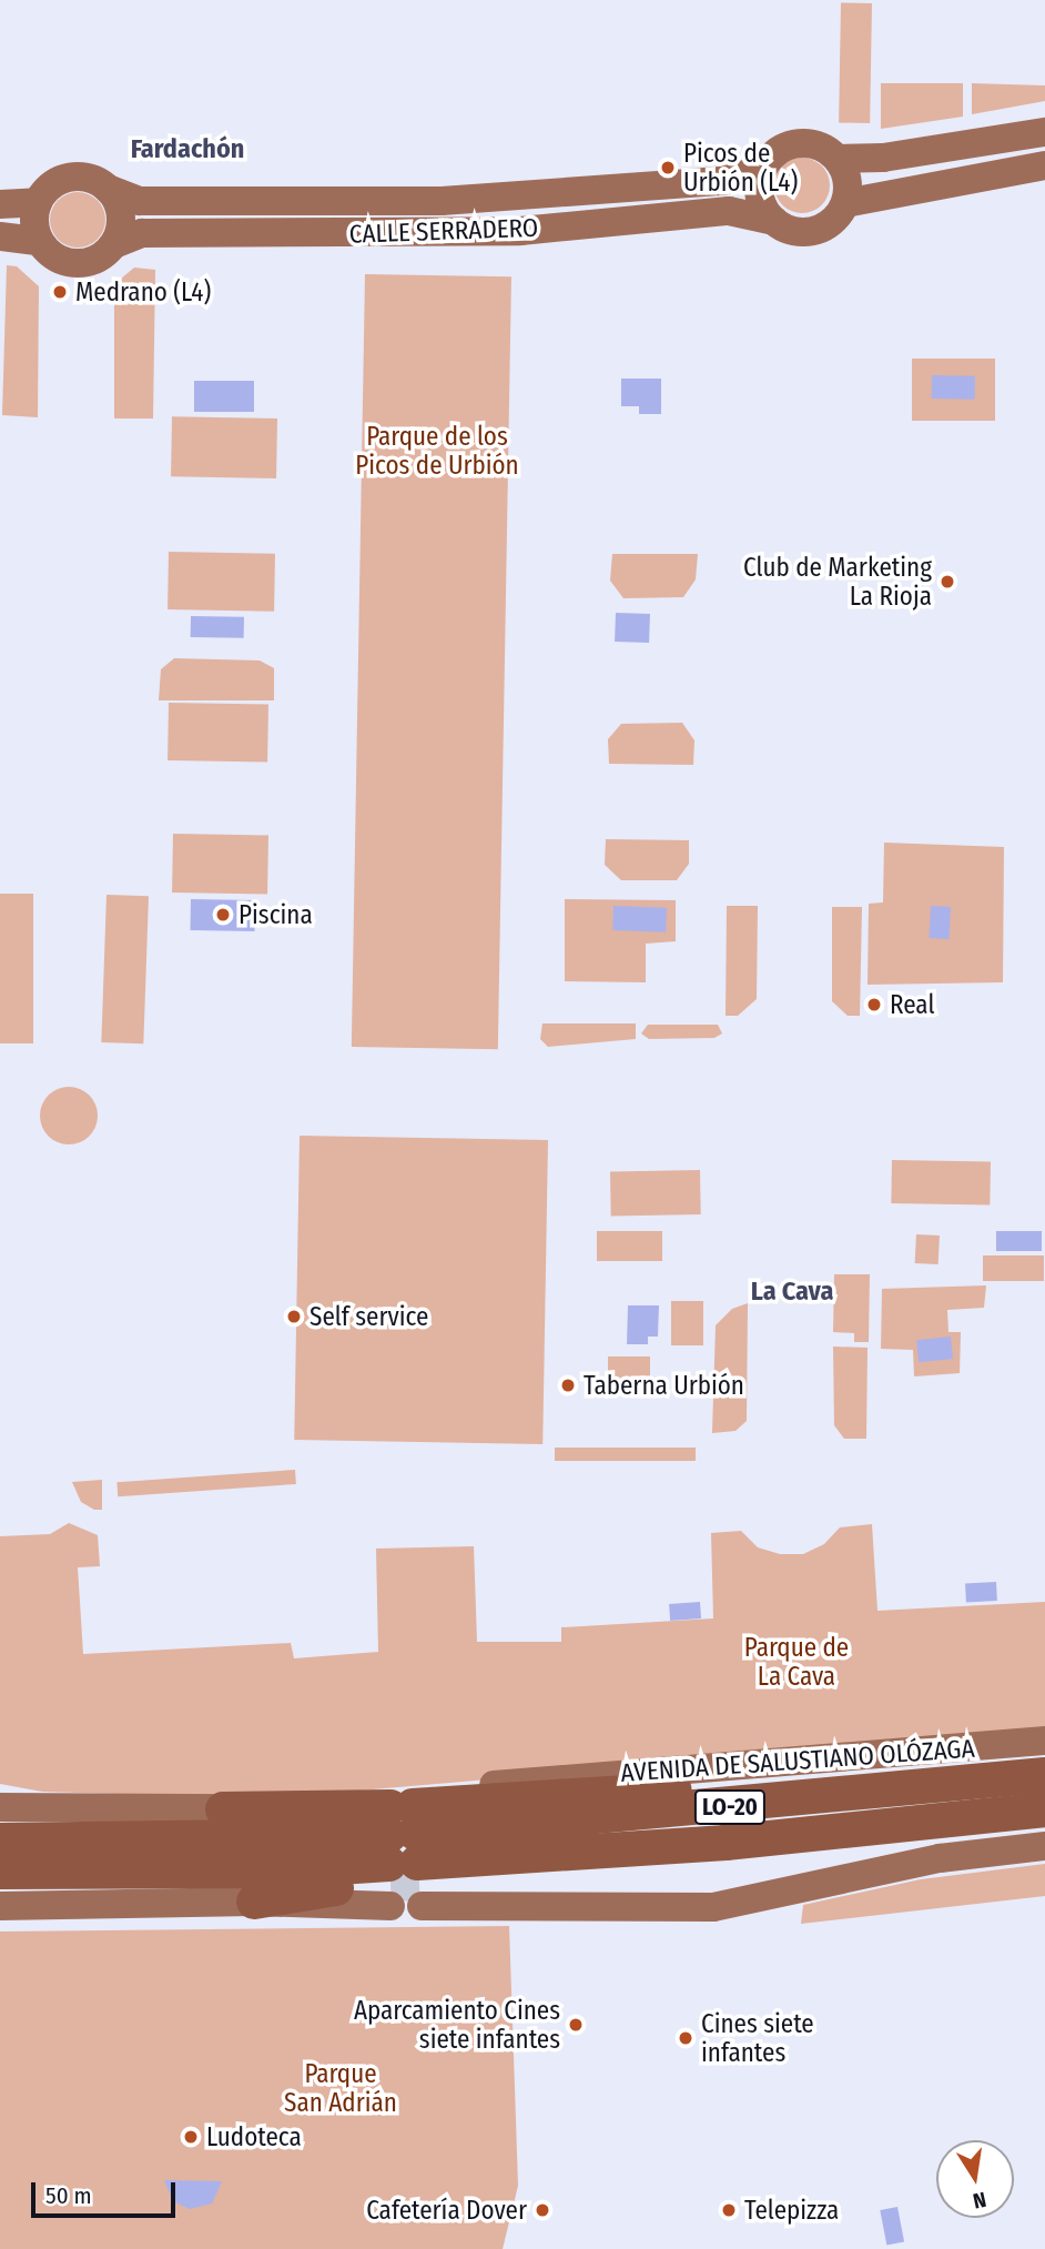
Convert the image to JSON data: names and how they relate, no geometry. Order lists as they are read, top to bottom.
{
  "streets": {
    "highway": ["LO-20"],
    "main road": ["CALLE SERRADERO", "AVENIDA DE SALUSTIANO OLÓZAGA"]
  },
  "crossings": [
    ["AVENIDA DE SALUSTIANO OLÓZAGA", "LO-20"]
  ],
  "districts": ["Fardachón", "La Cava"],
  "parks": ["Parque de los Picos de Urbión", "Parque de La Cava", "Parque San Adrián"],
  "places": [
    "Picos de Urbión (L4)",
    "Medrano (L4)",
    "Club de Marketing La Rioja",
    "Piscina",
    "Real",
    "Self service",
    "Taberna Urbión",
    "Aparcamiento Cines siete infantes",
    "Cines siete infantes",
    "Ludoteca",
    "Cafetería Dover",
    "Telepizza"
  ],
  "scale_bar": "50 m",
  "north": "bottom"
}
